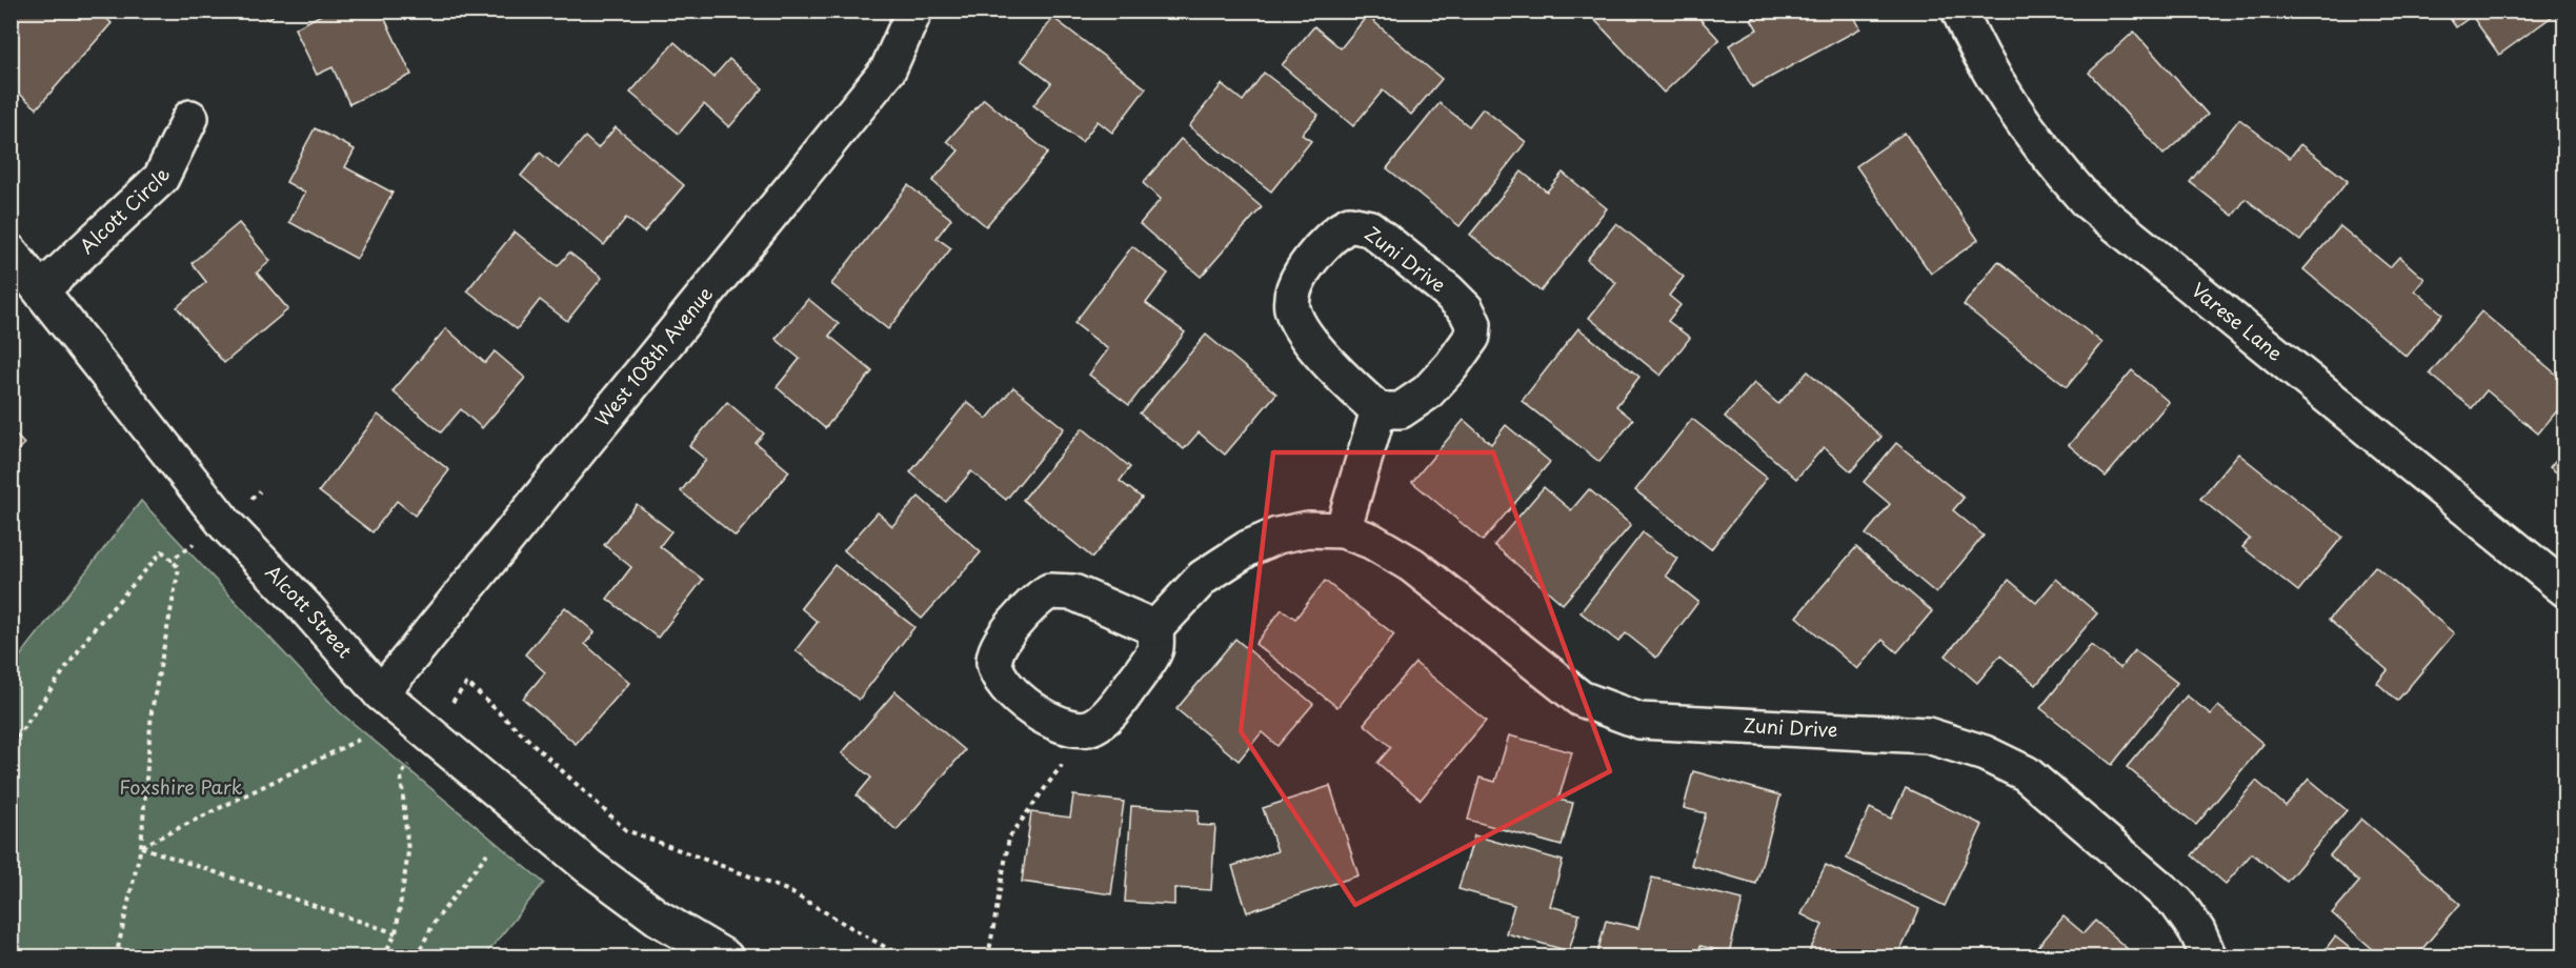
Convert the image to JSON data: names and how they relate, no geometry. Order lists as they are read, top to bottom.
{
  "streets": {
    "street": [
      "Alcott Circle",
      "Zuni Drive",
      "Varese Lane",
      "West 108th Avenue",
      "Alcott Street"
    ]
  },
  "crossings": [
    ["Alcott Circle", "Alcott Street"],
    ["West 108th Avenue", "Alcott Street"]
  ],
  "parks": ["Foxshire Park"]
}
